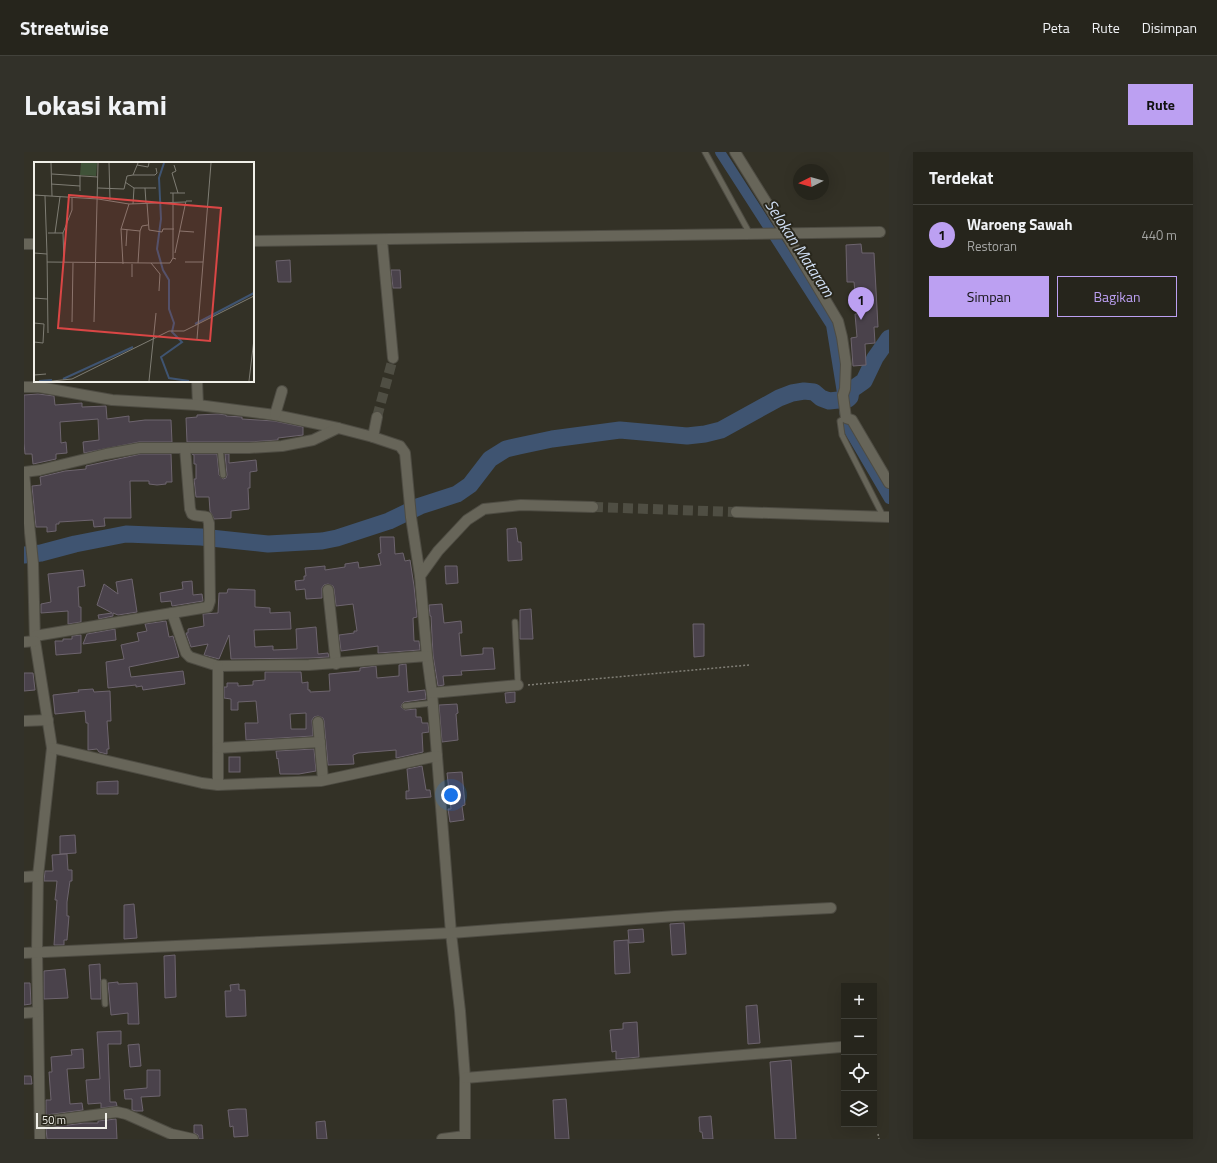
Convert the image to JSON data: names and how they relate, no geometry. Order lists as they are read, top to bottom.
{
  "water": ["Selokan Mataram"],
  "scale_bar": "50 m",
  "north": "left",
  "page": {
    "header": "Streetwise",
    "nav": ["Peta", "Rute", "Disimpan"],
    "title": "Lokasi kami",
    "buttons": [
      "Rute",
      ["Simpan", "Bagikan"]
    ],
    "heading": "Terdekat",
    "list": [
      {
        "mark": "1",
        "name": "Waroeng Sawah",
        "note": "Restoran",
        "value": "440 m"
      }
    ],
    "pins": "1",
    "map_buttons": ["+", "−"],
    "scale": "50 m"
  }
}
